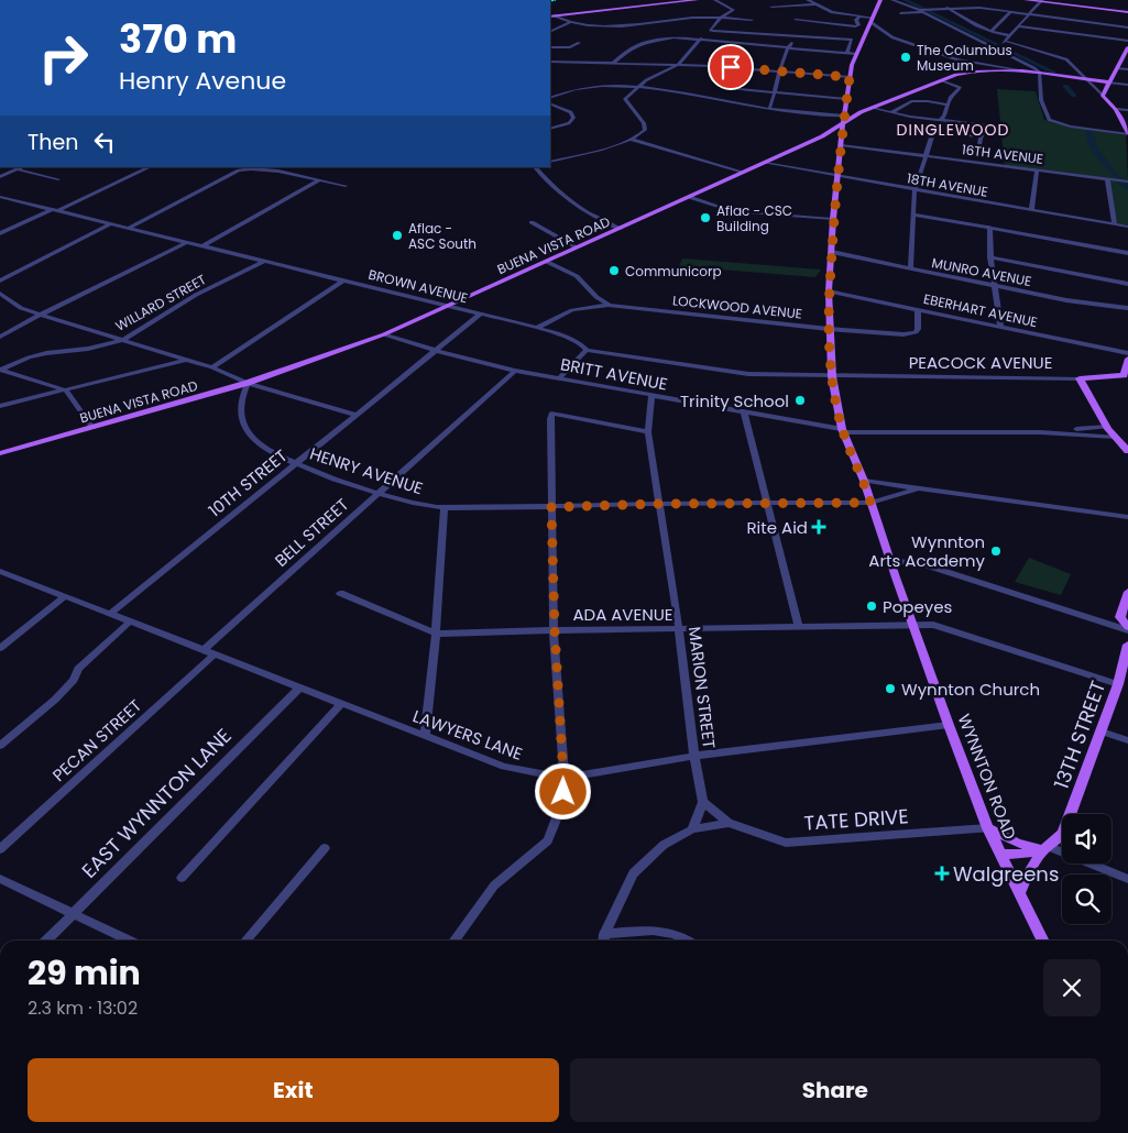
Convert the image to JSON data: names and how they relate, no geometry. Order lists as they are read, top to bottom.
{
  "streets": {
    "main road": [
      "BUENA VISTA ROAD",
      "PEACOCK AVENUE",
      "13TH STREET",
      "WYNNTON ROAD"
    ],
    "street": [
      "16TH AVENUE",
      "18TH AVENUE",
      "MUNRO AVENUE",
      "BROWN AVENUE",
      "WILLARD STREET",
      "LOCKWOOD AVENUE",
      "EBERHART AVENUE",
      "BRITT AVENUE",
      "HENRY AVENUE",
      "10TH STREET",
      "BELL STREET",
      "ADA AVENUE",
      "MARION STREET",
      "LAWYERS LANE",
      "PECAN STREET",
      "EAST WYNNTON LANE",
      "TATE DRIVE"
    ]
  },
  "crossings": [
    ["16TH AVENUE", "WYNNTON ROAD"],
    ["18TH AVENUE", "BUENA VISTA ROAD"],
    ["18TH AVENUE", "WYNNTON ROAD"],
    ["BUENA VISTA ROAD", "BROWN AVENUE"],
    ["BUENA VISTA ROAD", "BRITT AVENUE"],
    ["BUENA VISTA ROAD", "HENRY AVENUE"],
    ["BUENA VISTA ROAD", "WYNNTON ROAD"],
    ["MUNRO AVENUE", "WYNNTON ROAD"],
    ["BROWN AVENUE", "WILLARD STREET"],
    ["BROWN AVENUE", "PEACOCK AVENUE"],
    ["BROWN AVENUE", "10TH STREET"],
    ["BROWN AVENUE", "WYNNTON ROAD"],
    ["LOCKWOOD AVENUE", "EBERHART AVENUE"],
    ["LOCKWOOD AVENUE", "WYNNTON ROAD"],
    ["EBERHART AVENUE", "WYNNTON ROAD"],
    ["PEACOCK AVENUE", "WYNNTON ROAD"],
    ["BRITT AVENUE", "10TH STREET"],
    ["BRITT AVENUE", "BELL STREET"],
    ["BRITT AVENUE", "MARION STREET"],
    ["BRITT AVENUE", "WYNNTON ROAD"],
    ["HENRY AVENUE", "10TH STREET"],
    ["HENRY AVENUE", "BELL STREET"],
    ["HENRY AVENUE", "MARION STREET"],
    ["HENRY AVENUE", "WYNNTON ROAD"],
    ["10TH STREET", "LAWYERS LANE"],
    ["BELL STREET", "LAWYERS LANE"],
    ["ADA AVENUE", "MARION STREET"],
    ["ADA AVENUE", "13TH STREET"],
    ["ADA AVENUE", "WYNNTON ROAD"],
    ["MARION STREET", "LAWYERS LANE"],
    ["MARION STREET", "TATE DRIVE"],
    ["LAWYERS LANE", "PECAN STREET"],
    ["LAWYERS LANE", "WYNNTON ROAD"],
    ["LAWYERS LANE", "EAST WYNNTON LANE"],
    ["13TH STREET", "WYNNTON ROAD"],
    ["WYNNTON ROAD", "TATE DRIVE"]
  ],
  "districts": ["DINGLEWOOD"],
  "places": {
    "other": [
      "The Columbus Museum",
      "Aflac - CSC Building",
      "Aflac - ASC South",
      "Communicorp",
      "Trinity School",
      "Wynnton Arts Academy",
      "Popeyes",
      "Wynnton Church"
    ],
    "health": ["Rite Aid", "Walgreens"]
  },
  "page": {
    "turn": ["370 m", "Henry Avenue"],
    "then": "Then",
    "heading": ["29 min", "2.3 km · 13:02"],
    "buttons": ["Exit", "Share"]
  }
}
